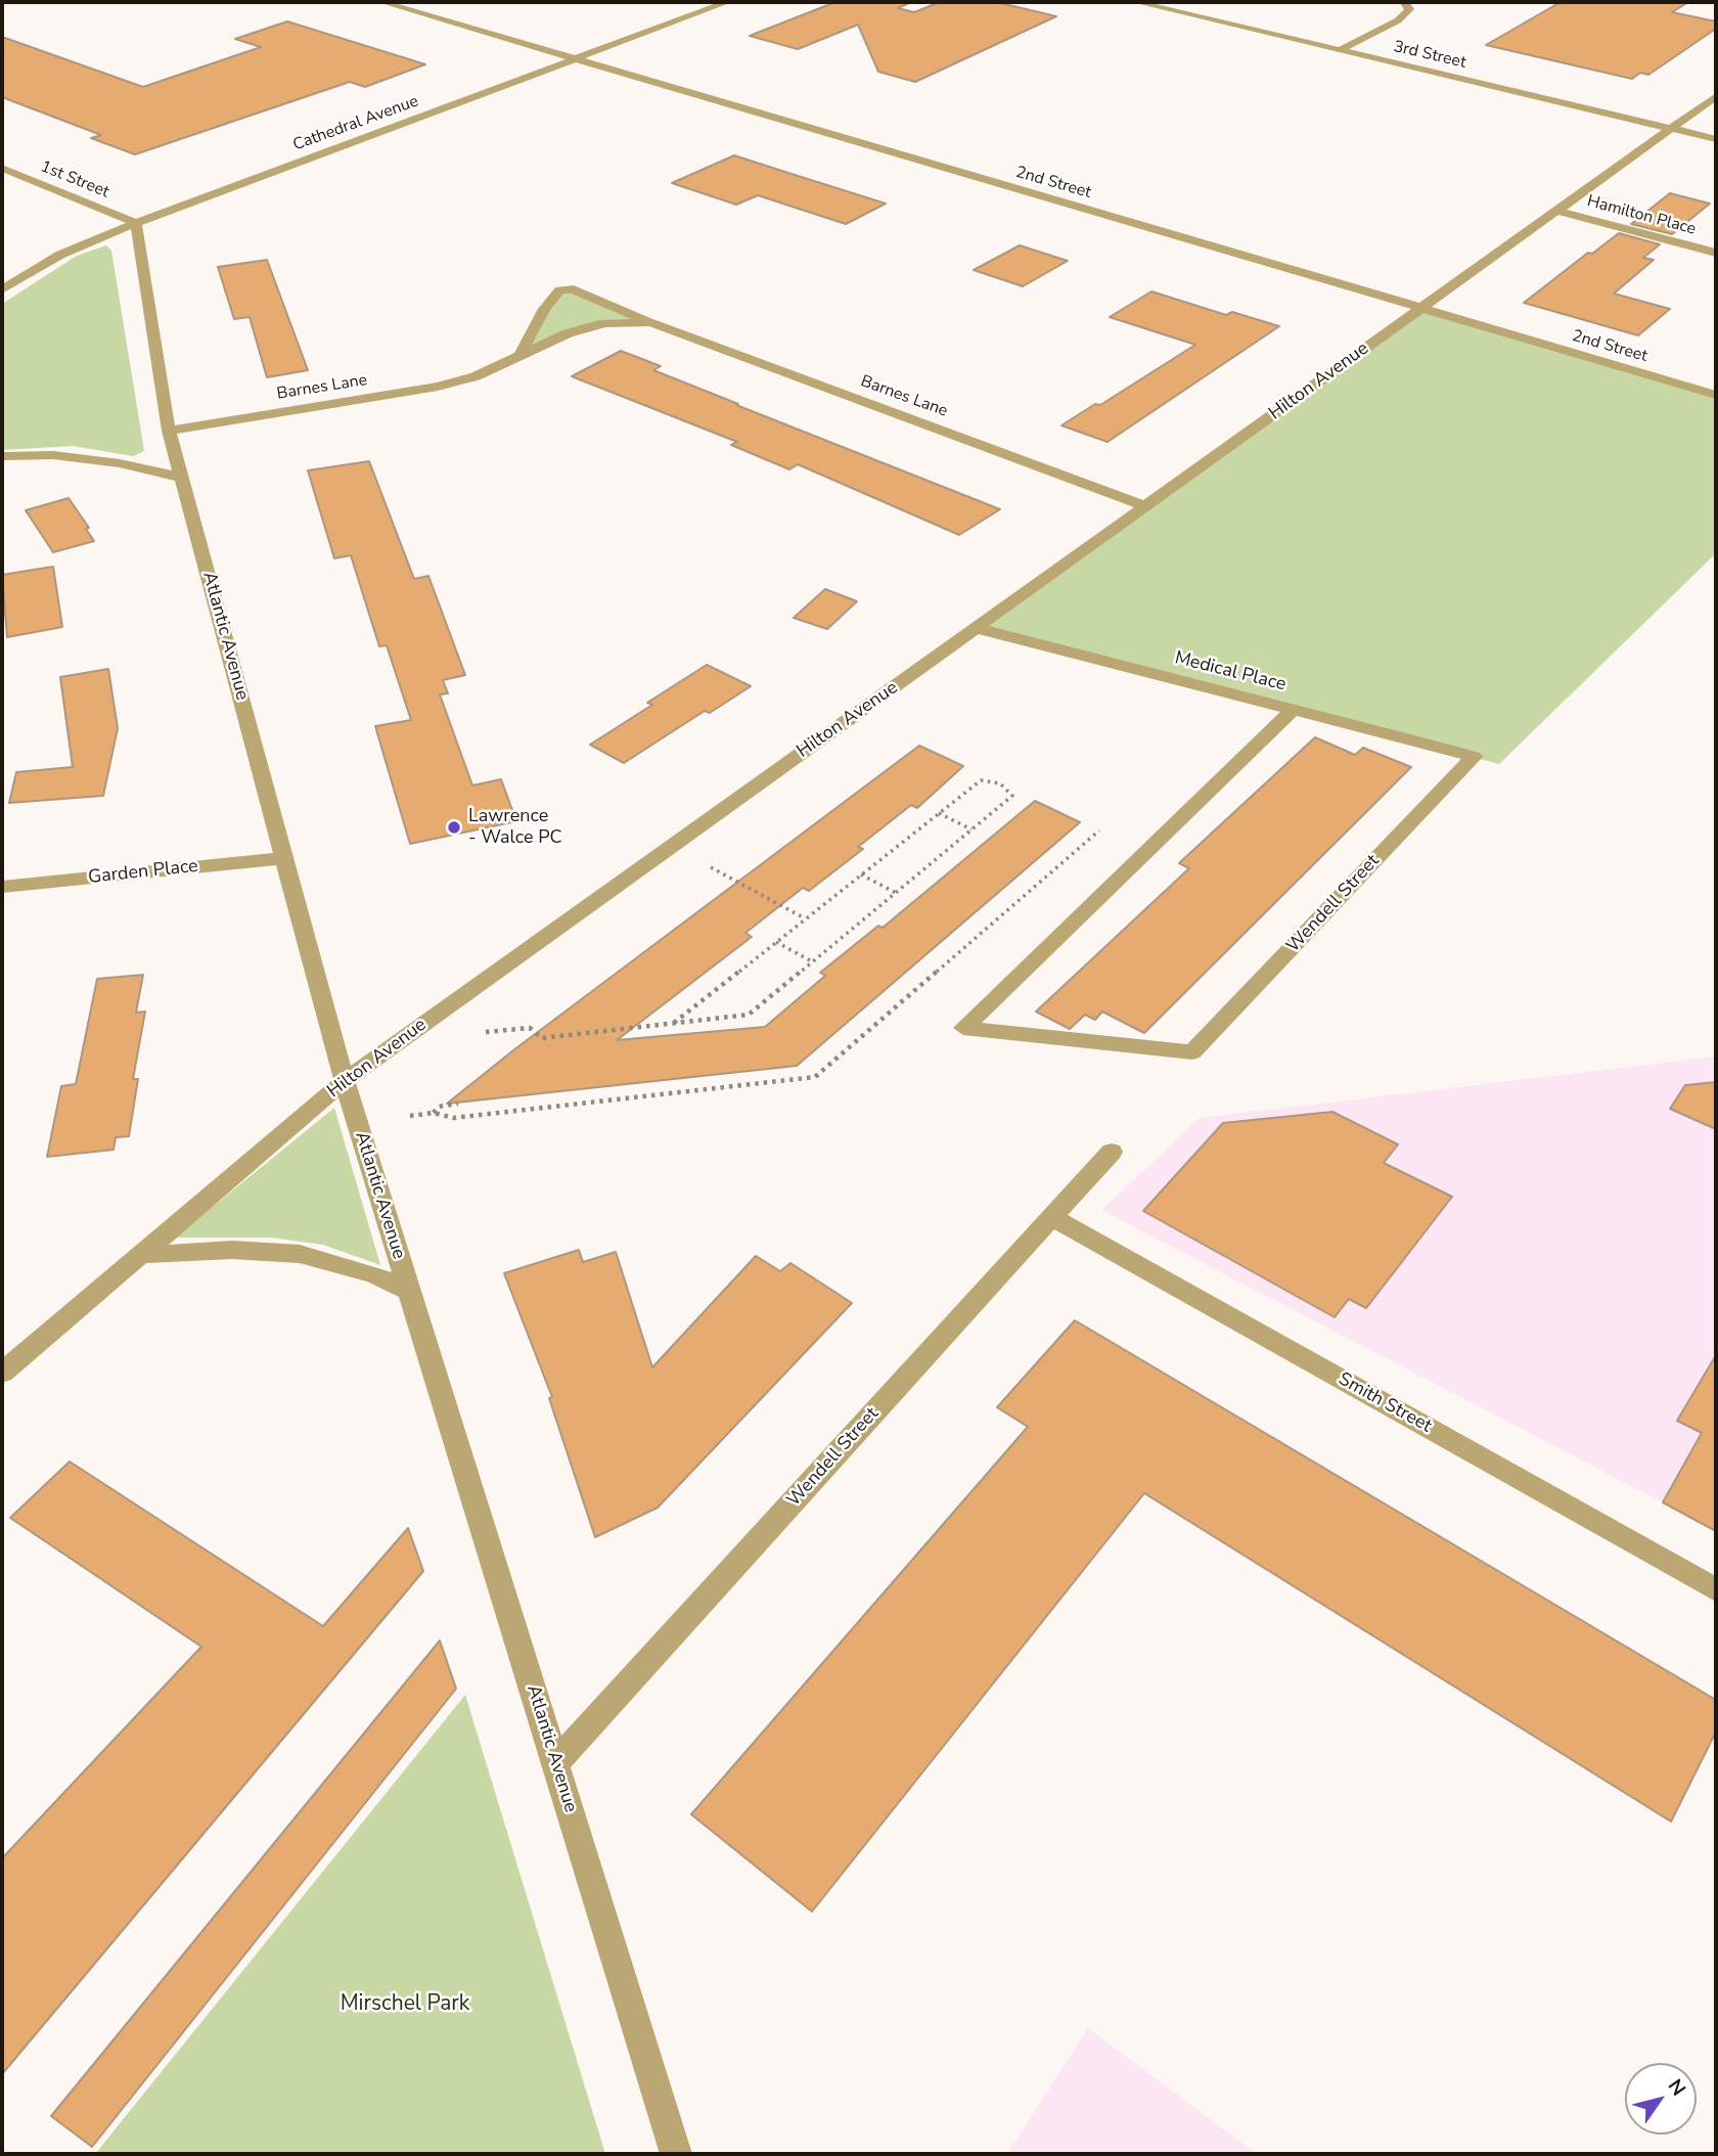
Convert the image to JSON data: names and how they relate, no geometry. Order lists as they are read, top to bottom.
{
  "streets": {
    "street": [
      "3rd Street",
      "Cathedral Avenue",
      "1st Street",
      "2nd Street",
      "Hamilton Place",
      "Hilton Avenue",
      "Barnes Lane",
      "Atlantic Avenue",
      "Medical Place",
      "Garden Place",
      "Wendell Street",
      "Smith Street"
    ]
  },
  "crossings": [
    ["3rd Street", "Hilton Avenue"],
    ["Cathedral Avenue", "1st Street"],
    ["Cathedral Avenue", "2nd Street"],
    ["Cathedral Avenue", "Atlantic Avenue"],
    ["1st Street", "Atlantic Avenue"],
    ["2nd Street", "Hilton Avenue"],
    ["Hamilton Place", "Hilton Avenue"],
    ["Hilton Avenue", "Barnes Lane"],
    ["Hilton Avenue", "Atlantic Avenue"],
    ["Hilton Avenue", "Medical Place"],
    ["Barnes Lane", "Atlantic Avenue"],
    ["Atlantic Avenue", "Garden Place"],
    ["Atlantic Avenue", "Wendell Street"],
    ["Medical Place", "Wendell Street"],
    ["Wendell Street", "Smith Street"]
  ],
  "parks": ["Mirschel Park"],
  "places": ["Lawrence - Walce PC"],
  "north": "top right"
}
